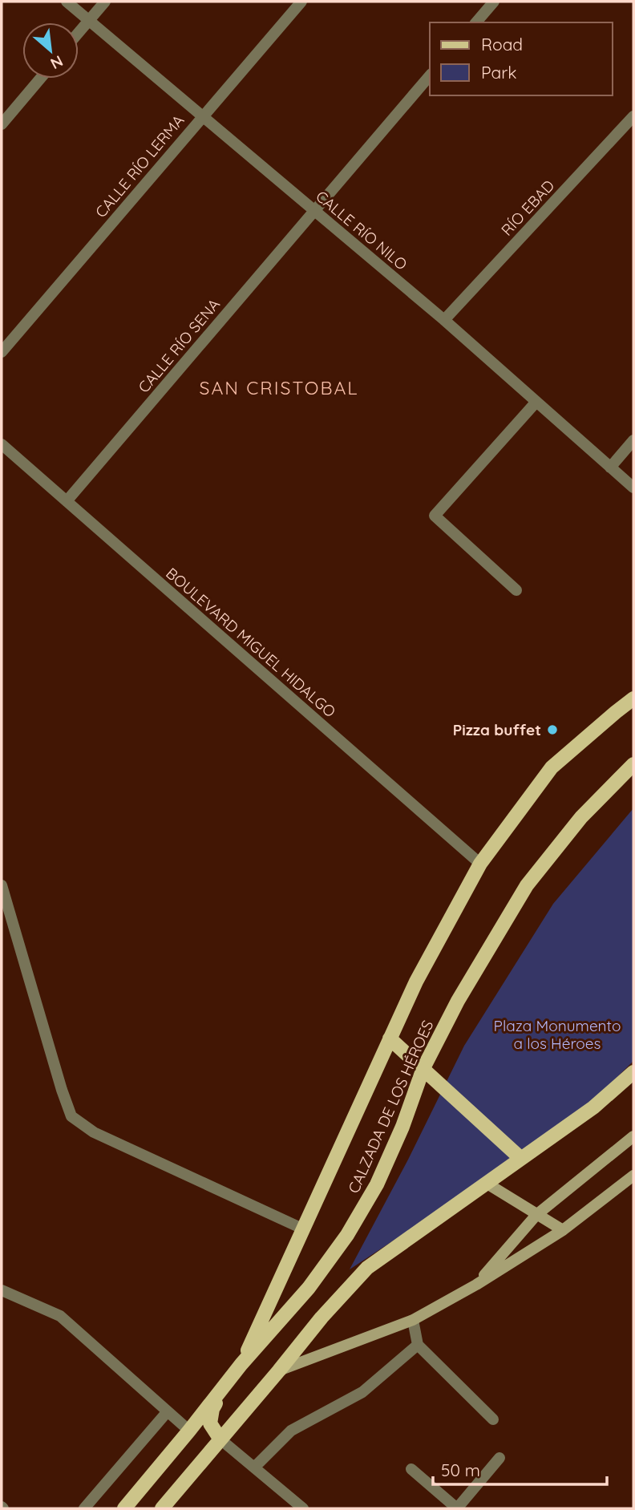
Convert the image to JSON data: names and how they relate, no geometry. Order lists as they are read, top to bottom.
{
  "streets": {
    "main road": ["CALZADA DE LOS HÉROES"],
    "street": [
      "CALLE RÍO LERMA",
      "RÍO EBAD",
      "CALLE RÍO NILO",
      "CALLE RÍO SENA",
      "BOULEVARD MIGUEL HIDALGO"
    ]
  },
  "crossings": [
    ["CALLE RÍO LERMA", "CALLE RÍO NILO"],
    ["RÍO EBAD", "CALLE RÍO NILO"],
    ["CALLE RÍO NILO", "CALLE RÍO SENA"],
    ["CALLE RÍO SENA", "BOULEVARD MIGUEL HIDALGO"]
  ],
  "districts": ["SAN CRISTOBAL"],
  "parks": ["Plaza Monumento a los Héroes"],
  "places": ["Pizza buffet"],
  "legend": ["Road", "Park"],
  "scale_bar": "50 m",
  "north": "bottom right"
}
